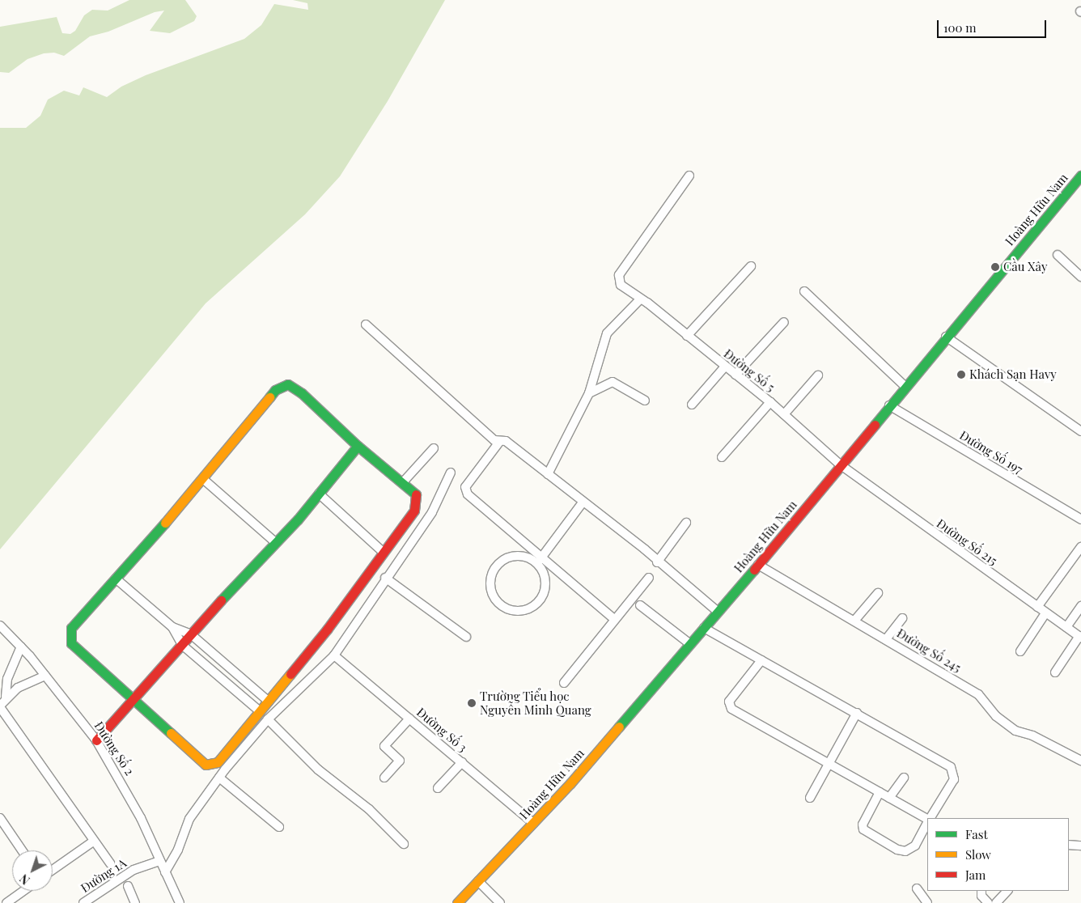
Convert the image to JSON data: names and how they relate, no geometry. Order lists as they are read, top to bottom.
{
  "streets": {
    "street": [
      "Hoàng Hữu Nam",
      "Đường Số 5",
      "Đường Số 197",
      "Đường Số 215",
      "Đường Số 245",
      "Đường Số 3",
      "Đường Số 2",
      "Đường 1A"
    ]
  },
  "crossings": [
    ["Hoàng Hữu Nam", "Đường Số 5"],
    ["Hoàng Hữu Nam", "Đường Số 197"],
    ["Hoàng Hữu Nam", "Đường Số 215"],
    ["Hoàng Hữu Nam", "Đường Số 245"],
    ["Hoàng Hữu Nam", "Đường Số 3"],
    ["Đường Số 5", "Đường Số 215"],
    ["Đường Số 2", "Đường 1A"]
  ],
  "places": ["Cầu Xây", "Khách Sạn Havy", "Trường Tiểu học Nguyễn Minh Quang"],
  "legend": ["Fast", "Slow", "Jam"],
  "scale_bar": "100 m",
  "north": "bottom left"
}
